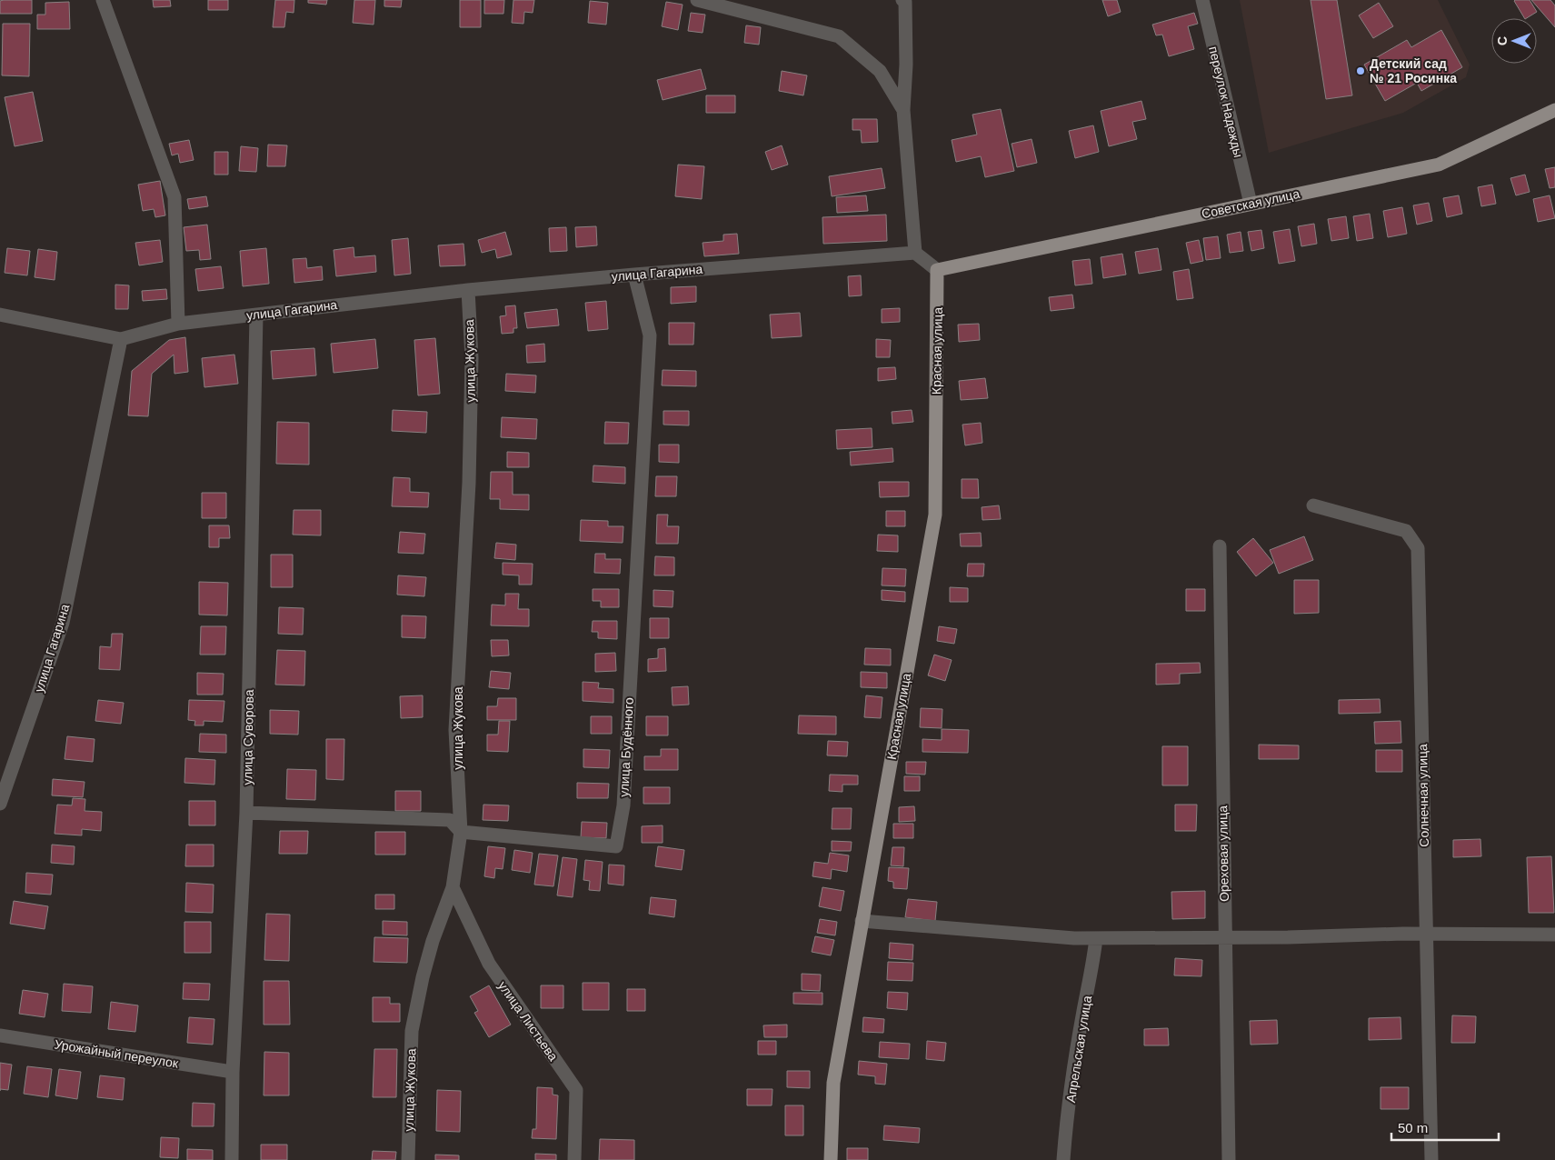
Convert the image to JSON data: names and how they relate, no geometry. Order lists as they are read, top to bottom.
{
  "streets": {
    "main road": ["Советская улица", "Красная улица"],
    "street": [
      "переулок Надежды",
      "улица Гагарина",
      "улица Жукова",
      "улица Суворова",
      "улица Будённого",
      "Солнечная улица",
      "Ореховая улица",
      "улица Листьева",
      "Апрельская улица",
      "Урожайный переулок"
    ]
  },
  "crossings": [
    ["переулок Надежды", "Советская улица"],
    ["Советская улица", "Красная улица"],
    ["улица Гагарина", "улица Жукова"],
    ["улица Гагарина", "улица Суворова"],
    ["улица Гагарина", "улица Будённого"],
    ["улица Жукова", "улица Будённого"],
    ["улица Жукова", "улица Листьева"],
    ["улица Суворова", "улица Будённого"],
    ["улица Суворова", "Урожайный переулок"]
  ],
  "places": ["Детский сад № 21 Росинка"],
  "scale_bar": "50 m",
  "north": "left"
}
